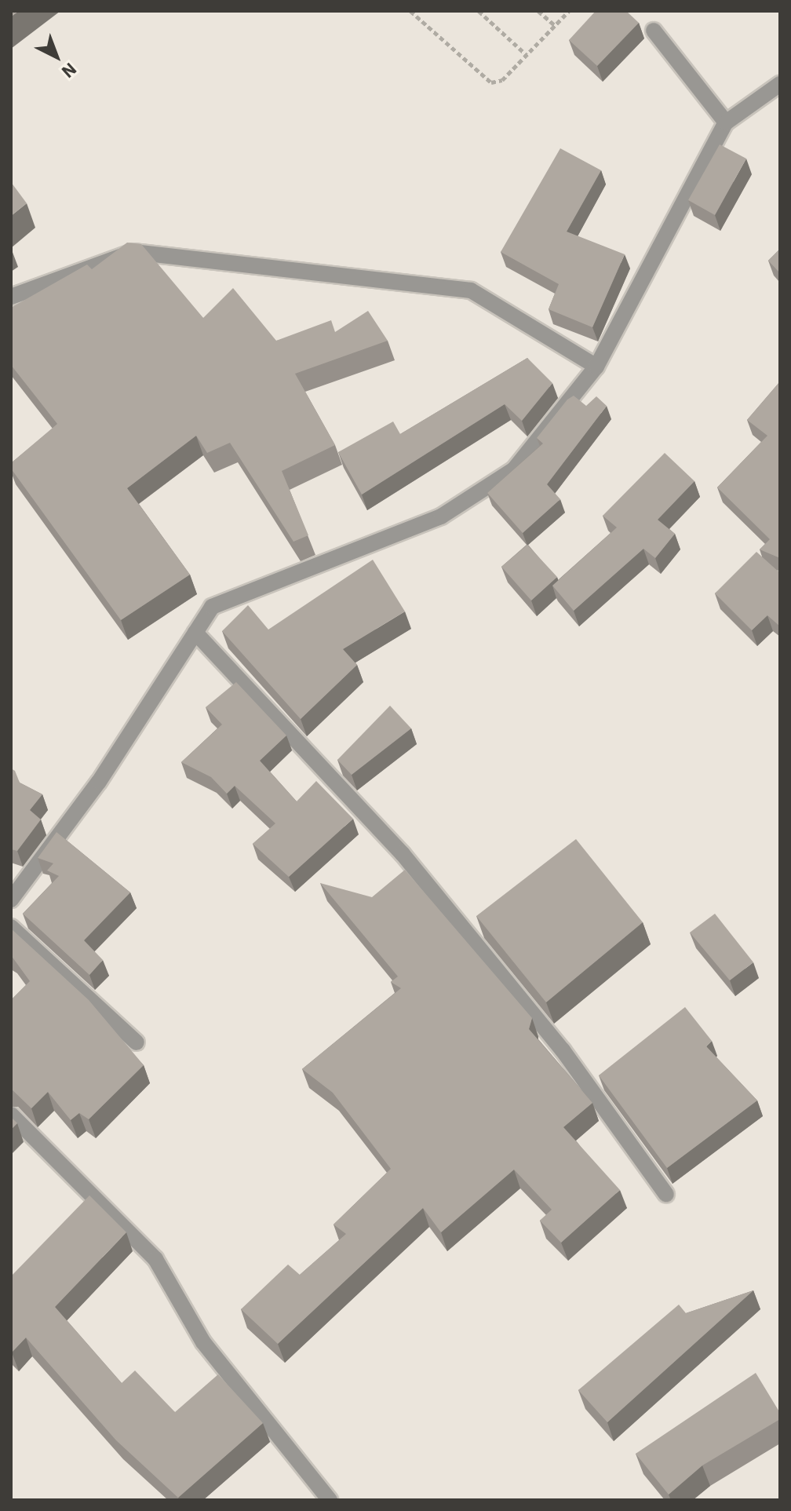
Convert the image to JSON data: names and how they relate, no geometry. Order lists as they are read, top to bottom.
{
  "north": "bottom right"
}
